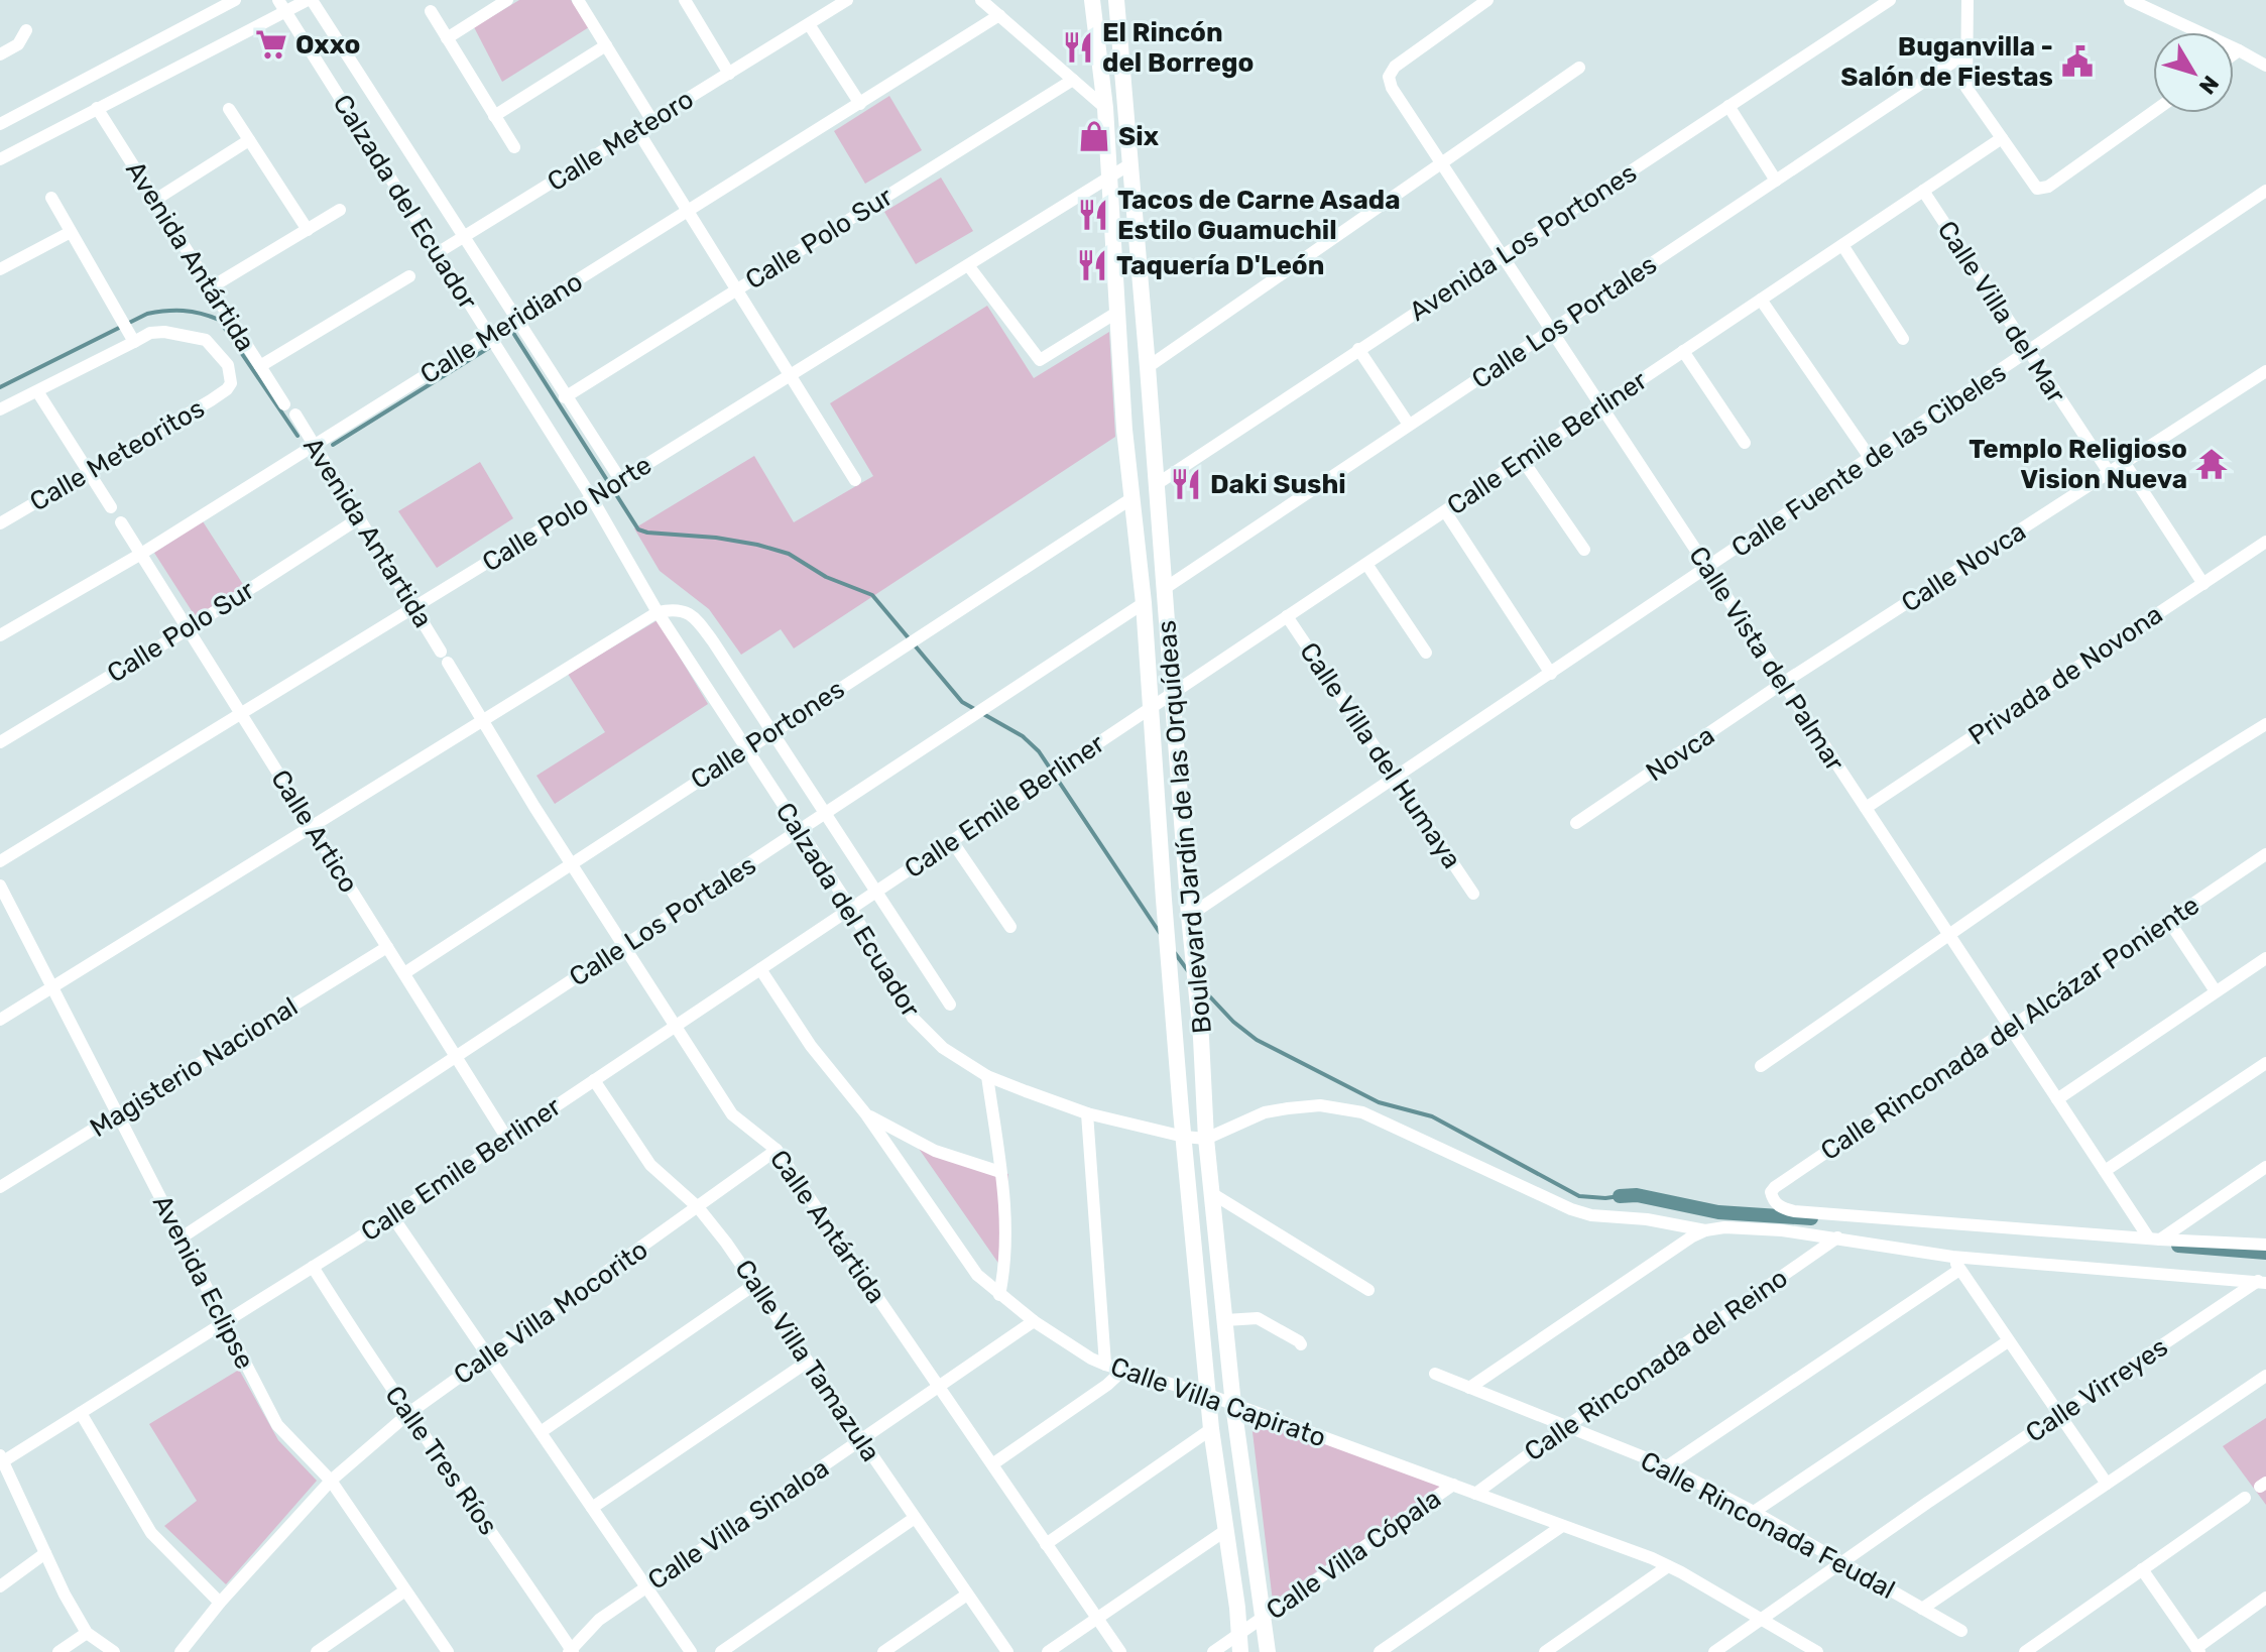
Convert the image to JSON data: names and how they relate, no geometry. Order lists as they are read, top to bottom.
{
  "streets": {
    "street": [
      "Calle Meteoro",
      "Calzada del Ecuador",
      "Calle Polo Sur",
      "Avenida Los Portones",
      "Avenida Antártida",
      "Calle Villa del Mar",
      "Calle Los Portales",
      "Calle Meridiano",
      "Calle Emile Berliner",
      "Calle Meteoritos",
      "Calle Fuente de las Cibeles",
      "Calle Polo Norte",
      "Avenida Antartida",
      "Calle Novca",
      "Calle Vista del Palmar",
      "Privada de Novona",
      "Calle Portones",
      "Novca",
      "Calle Villa del Humaya",
      "Boulevard Jardín de las Orquídeas",
      "Calle Artico",
      "Calle Rinconada del Alcázar Poniente",
      "Magisterio Nacional",
      "Calle Antártida",
      "Avenida Eclipse",
      "Calle Villa Mocorito",
      "Calle Villa Tamazula",
      "Calle Rinconada del Reino",
      "Calle Virreyes",
      "Calle Villa Capirato",
      "Calle Tres Ríos",
      "Calle Villa Sinaloa",
      "Calle Rinconada Feudal",
      "Calle Villa Cópala"
    ]
  },
  "crossings": [
    ["Calle Meteoro", "Calzada del Ecuador"],
    ["Calzada del Ecuador", "Calle Polo Sur"],
    ["Calzada del Ecuador", "Calle Los Portales"],
    ["Calzada del Ecuador", "Calle Meridiano"],
    ["Calzada del Ecuador", "Calle Emile Berliner"],
    ["Calzada del Ecuador", "Calle Polo Norte"],
    ["Calzada del Ecuador", "Calle Portones"],
    ["Calzada del Ecuador", "Boulevard Jardín de las Orquídeas"],
    ["Calle Polo Sur", "Avenida Antartida"],
    ["Calle Polo Sur", "Calle Artico"],
    ["Avenida Los Portones", "Calle Vista del Palmar"],
    ["Avenida Los Portones", "Boulevard Jardín de las Orquídeas"],
    ["Calle Villa del Mar", "Calle Emile Berliner"],
    ["Calle Villa del Mar", "Calle Fuente de las Cibeles"],
    ["Calle Villa del Mar", "Calle Novca"],
    ["Calle Los Portales", "Calle Vista del Palmar"],
    ["Calle Los Portales", "Boulevard Jardín de las Orquídeas"],
    ["Calle Los Portales", "Calle Artico"],
    ["Calle Los Portales", "Calle Antártida"],
    ["Calle Los Portales", "Avenida Eclipse"],
    ["Calle Meridiano", "Avenida Antartida"],
    ["Calle Meridiano", "Calle Artico"],
    ["Calle Emile Berliner", "Calle Vista del Palmar"],
    ["Calle Emile Berliner", "Calle Villa del Humaya"],
    ["Calle Emile Berliner", "Boulevard Jardín de las Orquídeas"],
    ["Calle Emile Berliner", "Calle Artico"],
    ["Calle Emile Berliner", "Calle Antártida"],
    ["Calle Emile Berliner", "Avenida Eclipse"],
    ["Calle Emile Berliner", "Calle Villa Tamazula"],
    ["Calle Emile Berliner", "Calle Villa Capirato"],
    ["Calle Emile Berliner", "Calle Tres Ríos"],
    ["Calle Fuente de las Cibeles", "Calle Vista del Palmar"],
    ["Calle Fuente de las Cibeles", "Calle Villa del Humaya"],
    ["Calle Fuente de las Cibeles", "Boulevard Jardín de las Orquídeas"],
    ["Calle Polo Norte", "Avenida Antartida"],
    ["Calle Polo Norte", "Boulevard Jardín de las Orquídeas"],
    ["Calle Polo Norte", "Calle Artico"],
    ["Avenida Antartida", "Calle Antártida"],
    ["Calle Novca", "Calle Vista del Palmar"],
    ["Calle Novca", "Novca"],
    ["Calle Vista del Palmar", "Privada de Novona"],
    ["Calle Vista del Palmar", "Novca"],
    ["Calle Vista del Palmar", "Calle Rinconada del Alcázar Poniente"],
    ["Calle Portones", "Boulevard Jardín de las Orquídeas"],
    ["Calle Portones", "Calle Artico"],
    ["Calle Portones", "Calle Antártida"],
    ["Boulevard Jardín de las Orquídeas", "Calle Villa Capirato"],
    ["Boulevard Jardín de las Orquídeas", "Calle Villa Cópala"],
    ["Calle Artico", "Magisterio Nacional"],
    ["Magisterio Nacional", "Avenida Eclipse"],
    ["Calle Antártida", "Calle Villa Mocorito"],
    ["Calle Antártida", "Calle Villa Sinaloa"],
    ["Avenida Eclipse", "Calle Villa Mocorito"],
    ["Calle Villa Mocorito", "Calle Villa Tamazula"],
    ["Calle Villa Mocorito", "Calle Tres Ríos"],
    ["Calle Villa Tamazula", "Calle Villa Sinaloa"],
    ["Calle Rinconada del Reino", "Calle Villa Capirato"],
    ["Calle Rinconada del Reino", "Calle Rinconada Feudal"],
    ["Calle Virreyes", "Calle Villa Capirato"],
    ["Calle Virreyes", "Calle Rinconada Feudal"],
    ["Calle Villa Capirato", "Calle Villa Sinaloa"],
    ["Calle Villa Capirato", "Calle Villa Cópala"],
    ["Calle Tres Ríos", "Calle Villa Sinaloa"]
  ],
  "places": {
    "supermarket": ["Oxxo"],
    "restaurant": [
      "El Rincón del Borrego",
      "Tacos de Carne Asada Estilo Guamuchil",
      "Taquería D'León",
      "Daki Sushi"
    ],
    "public building": ["Buganvilla - Salón de Fiestas"],
    "shop": ["Six"],
    "temple": ["Templo Religioso Vision Nueva"]
  },
  "north": "bottom right"
}
